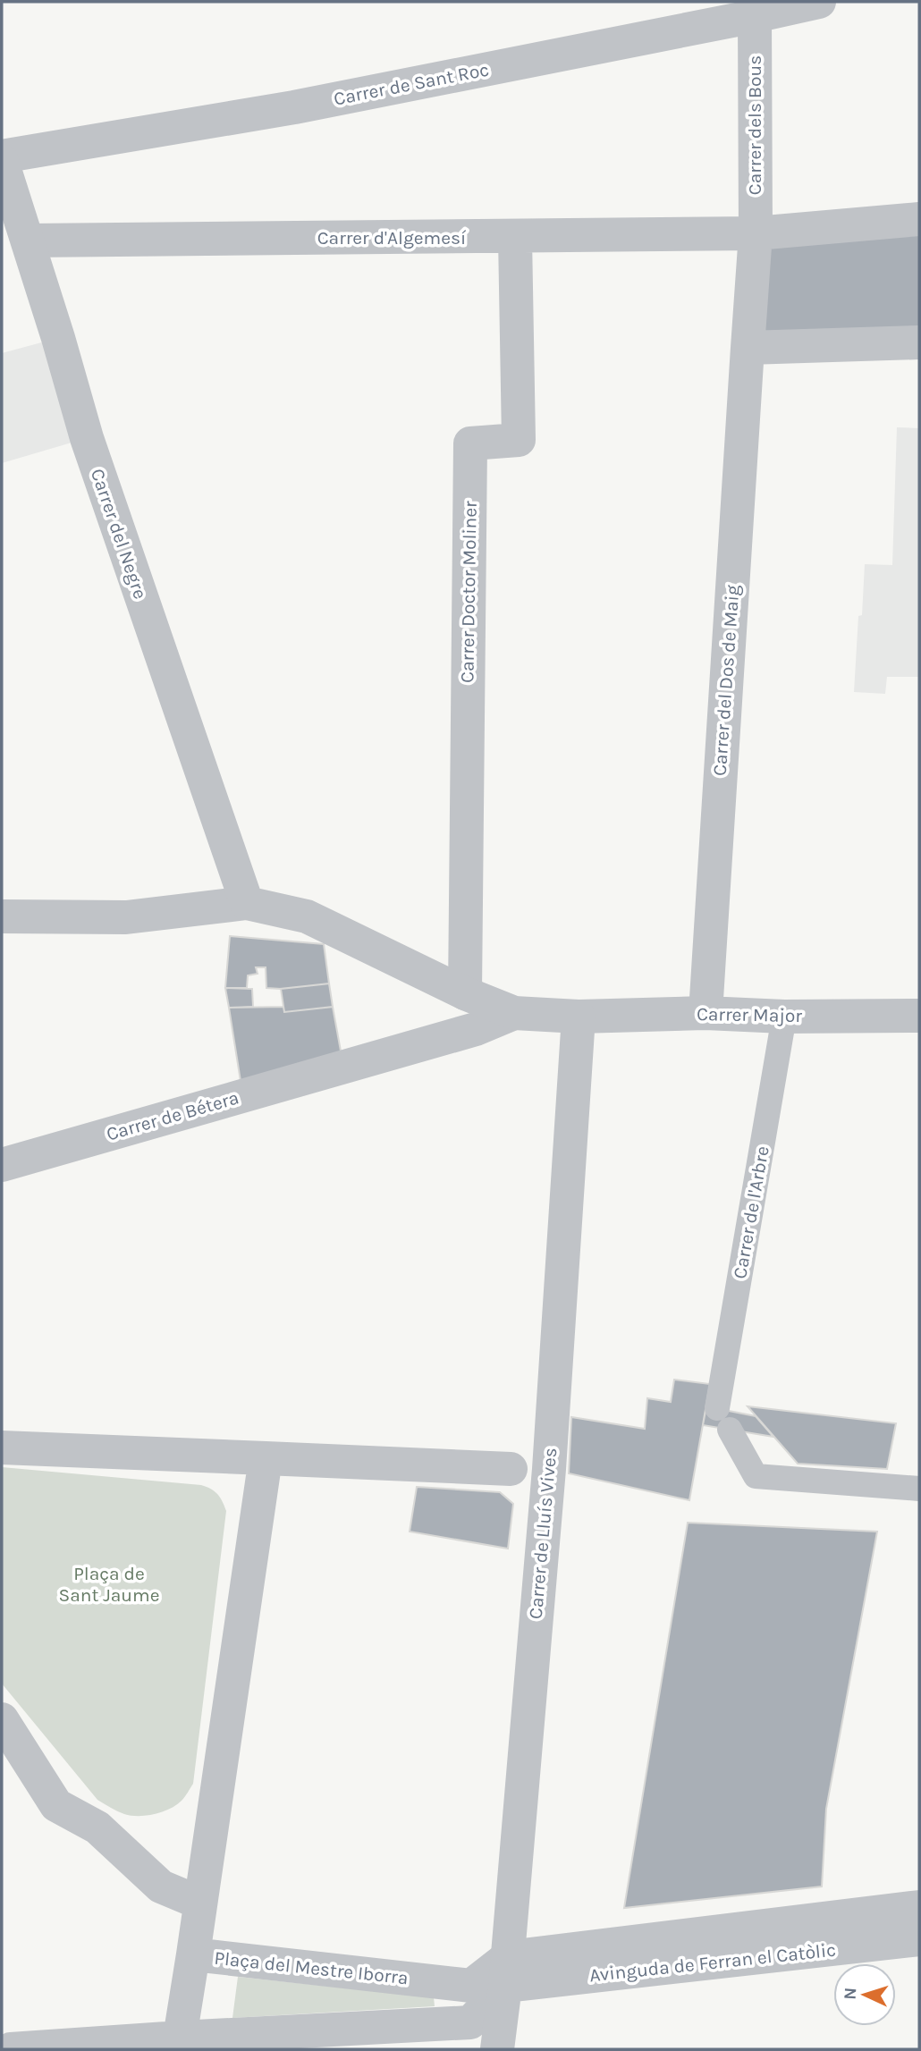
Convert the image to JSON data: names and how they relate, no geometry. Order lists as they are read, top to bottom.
{
  "streets": {
    "street": [
      "Carrer de Sant Roc",
      "Carrer dels Bous",
      "Carrer d'Algemesí",
      "Carrer del Negre",
      "Carrer Doctor Moliner",
      "Carrer del Dos de Maig",
      "Carrer Major",
      "Carrer de Bétera",
      "Carrer de l'Arbre",
      "Carrer de Lluís Vives",
      "Avinguda de Ferran el Catòlic",
      "Plaça del Mestre Iborra"
    ]
  },
  "crossings": [
    ["Carrer de Sant Roc", "Carrer dels Bous"],
    ["Carrer de Sant Roc", "Carrer del Negre"],
    ["Carrer dels Bous", "Carrer d'Algemesí"],
    ["Carrer dels Bous", "Carrer del Dos de Maig"],
    ["Carrer d'Algemesí", "Carrer del Negre"],
    ["Carrer d'Algemesí", "Carrer Doctor Moliner"],
    ["Carrer del Dos de Maig", "Carrer Major"],
    ["Carrer Major", "Carrer de Bétera"],
    ["Carrer Major", "Carrer de l'Arbre"],
    ["Carrer Major", "Carrer de Lluís Vives"],
    ["Carrer de Lluís Vives", "Avinguda de Ferran el Catòlic"],
    ["Carrer de Lluís Vives", "Plaça del Mestre Iborra"],
    ["Avinguda de Ferran el Catòlic", "Plaça del Mestre Iborra"]
  ],
  "parks": ["Plaça de Sant Jaume"],
  "north": "left"
}
